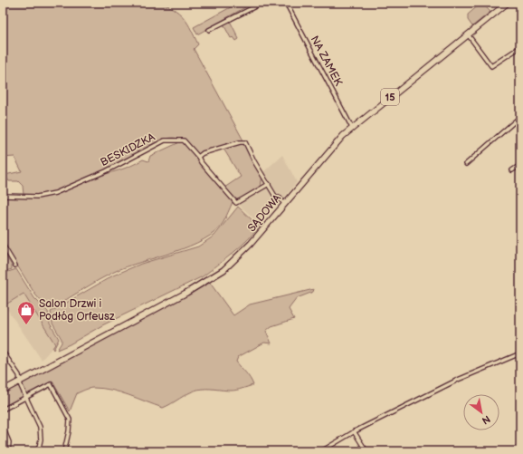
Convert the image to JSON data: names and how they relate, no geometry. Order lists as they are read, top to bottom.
{
  "streets": {
    "main road": ["15", "SĄDOWA"],
    "street": ["NA ZAMEK", "BESKIDZKA"]
  },
  "crossings": [
    ["NA ZAMEK", "SĄDOWA"]
  ],
  "places": {
    "shop": ["Salon Drzwi i Podłóg Orfeusz"]
  },
  "north": "bottom right"
}
